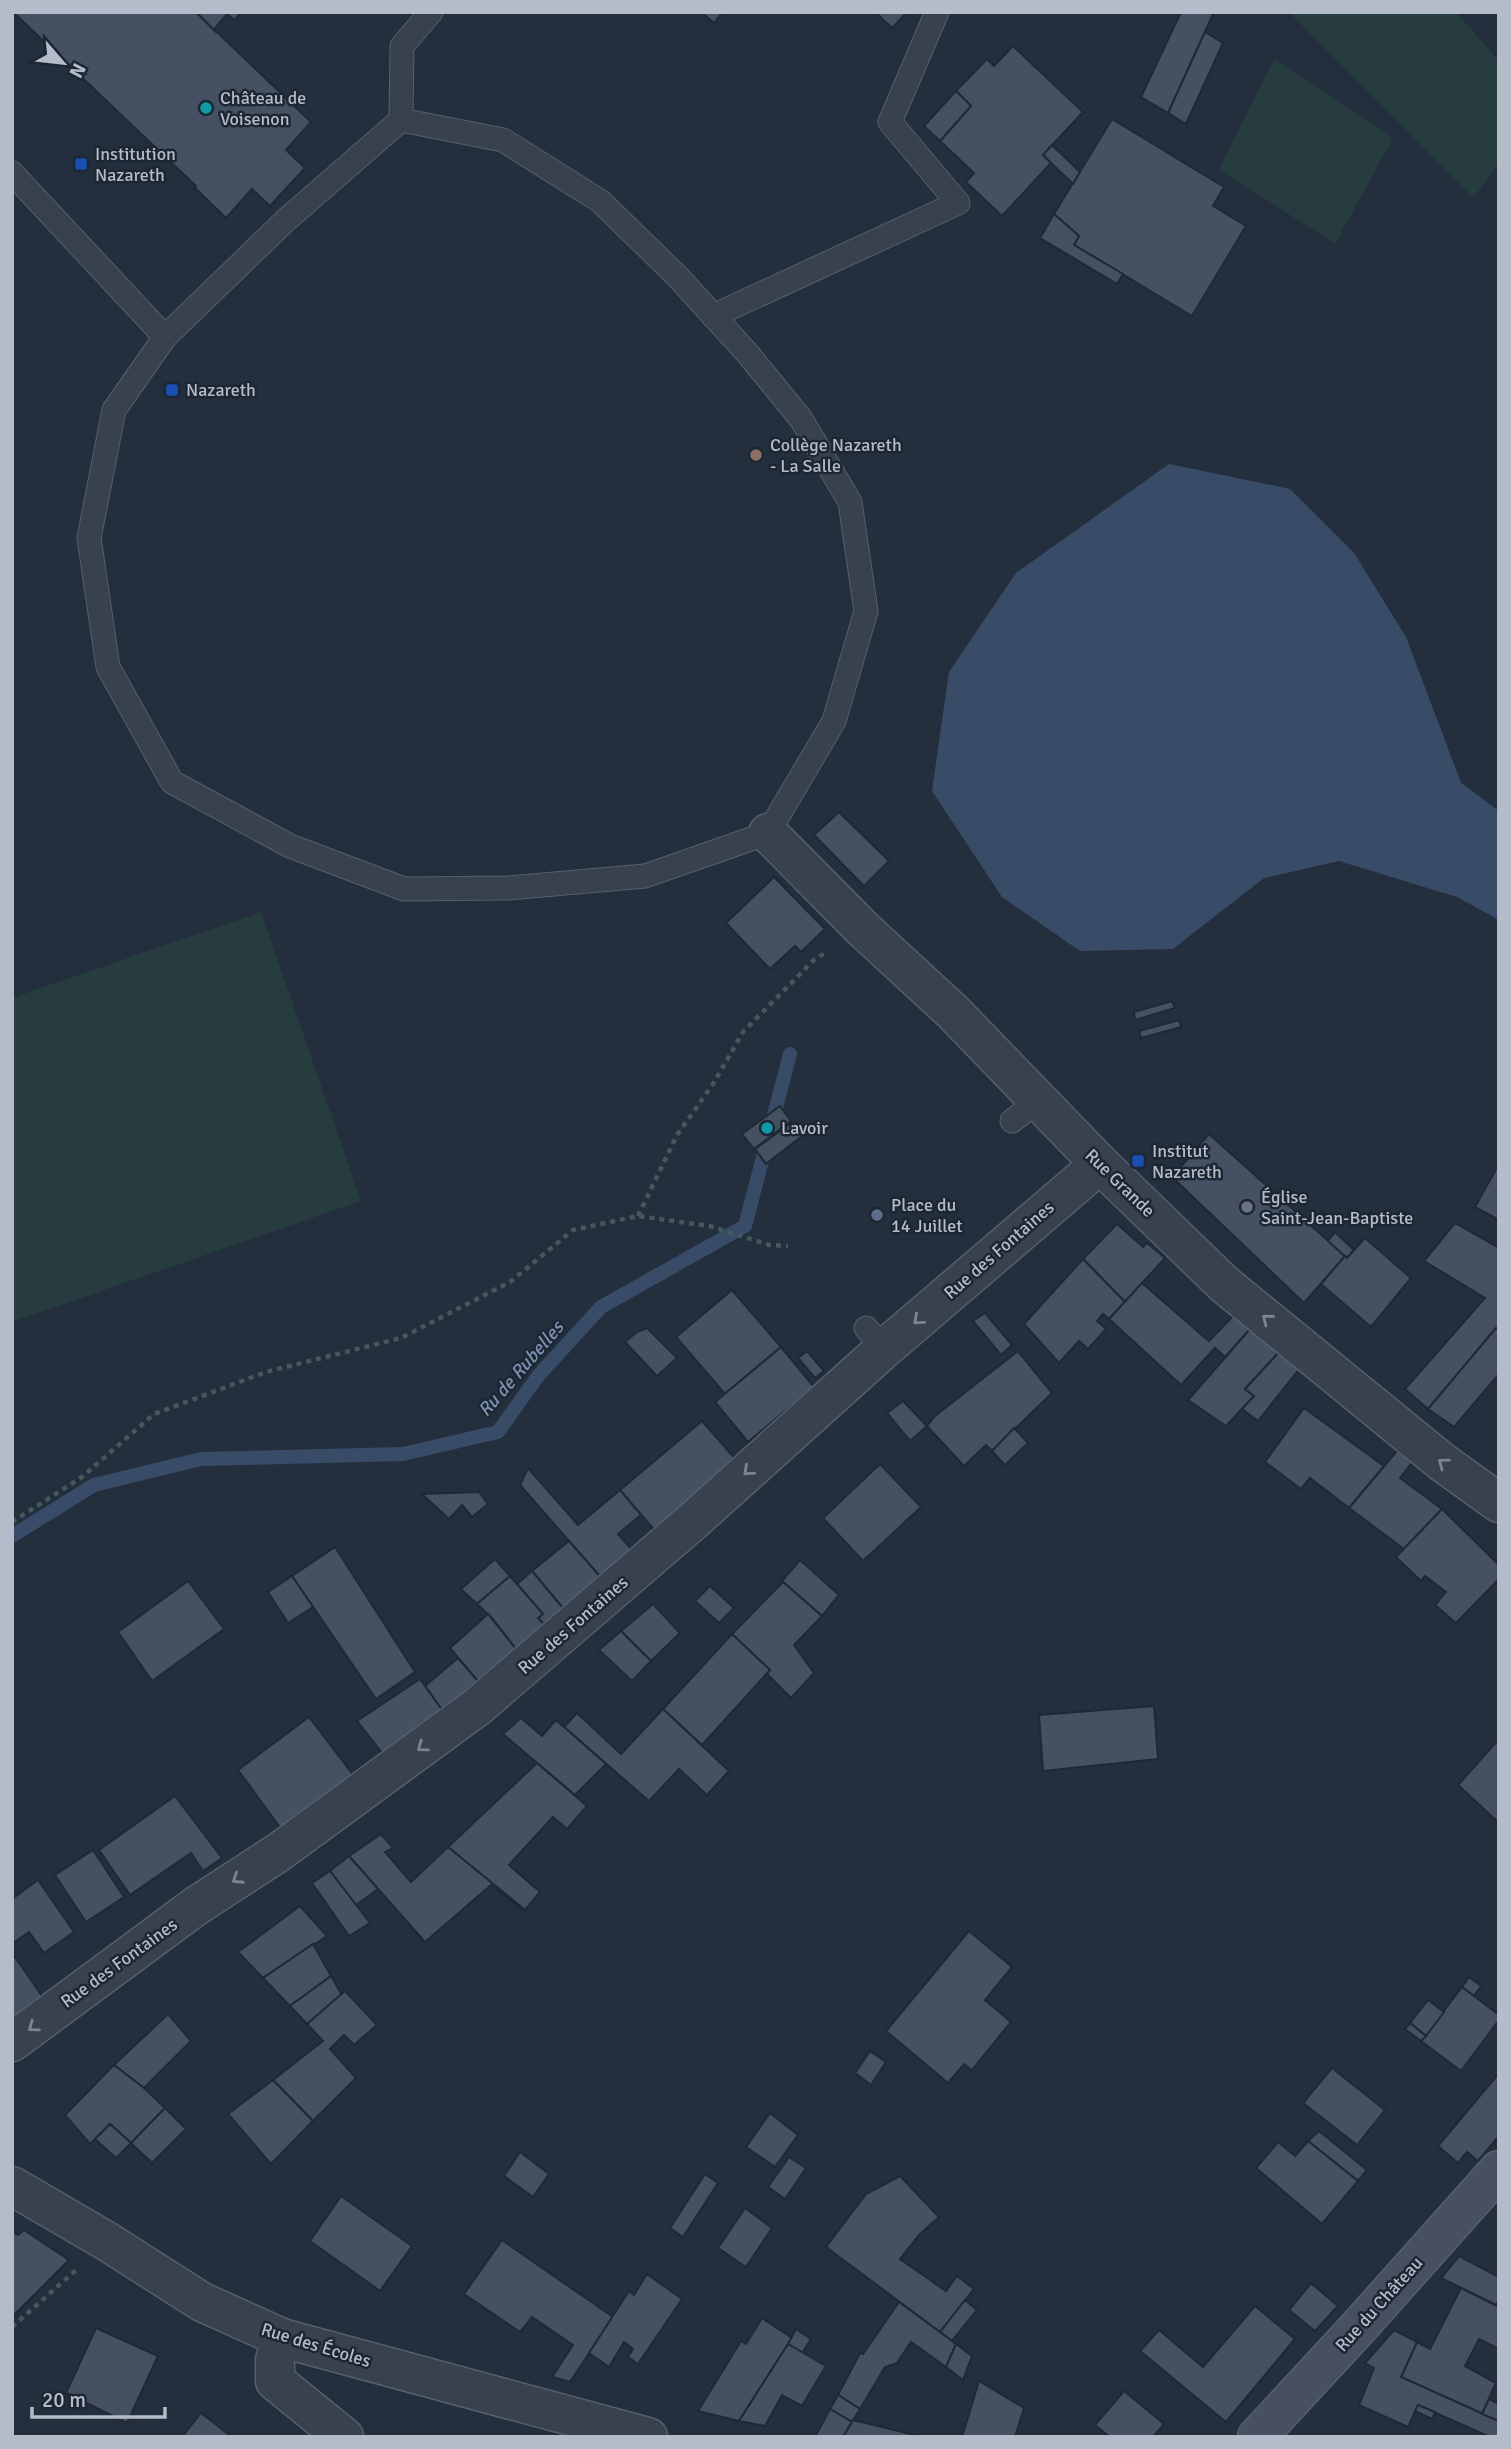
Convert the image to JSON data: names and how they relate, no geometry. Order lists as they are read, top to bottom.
{
  "streets": {
    "main road": ["Rue du Château"],
    "street": ["Rue Grande", "Rue des Fontaines", "Rue des Écoles"]
  },
  "crossings": [
    ["Rue Grande", "Rue des Fontaines"]
  ],
  "one_way": ["Rue Grande", "Rue des Fontaines"],
  "water": ["Ru de Rubelles"],
  "places": {
    "other": [
      "Château de Voisenon",
      "Collège Nazareth - La Salle",
      "Lavoir",
      "Église Saint-Jean-Baptiste",
      "Place du 14 Juillet"
    ],
    "transit": ["Institution Nazareth", "Nazareth", "Institut Nazareth"]
  },
  "scale_bar": "20 m",
  "north": "bottom right"
}
